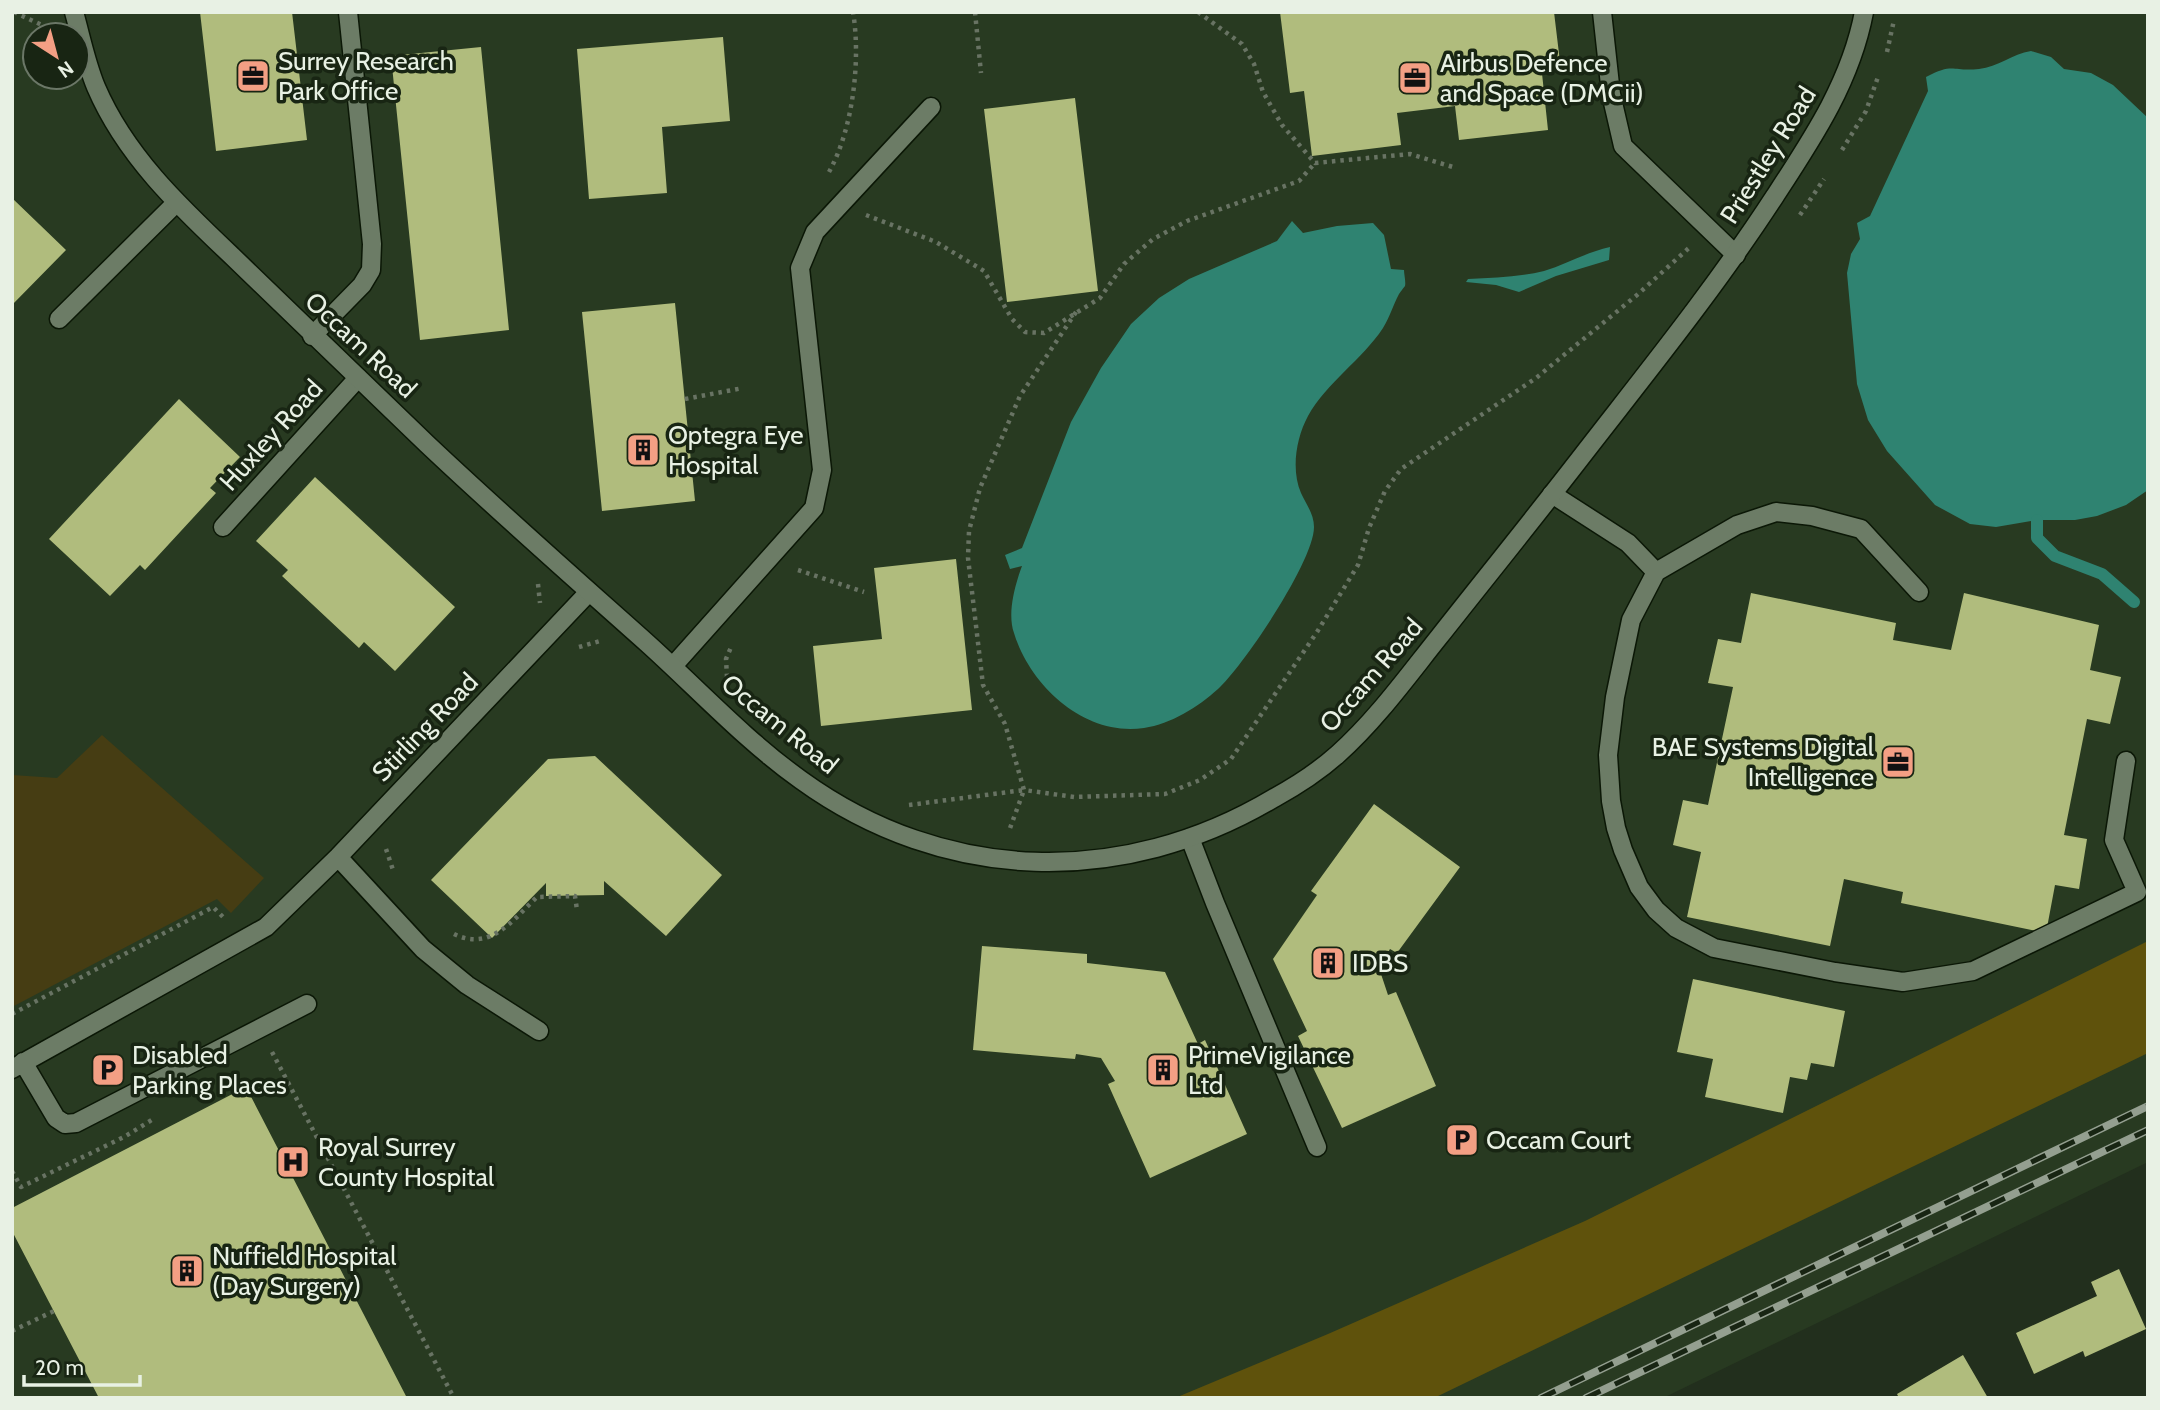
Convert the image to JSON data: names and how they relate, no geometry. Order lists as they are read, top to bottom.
{
  "streets": {
    "street": [
      "Priestley Road",
      "Occam Road",
      "Huxley Road",
      "Stirling Road"
    ]
  },
  "crossings": [
    ["Priestley Road", "Occam Road"],
    ["Occam Road", "Huxley Road"],
    ["Occam Road", "Stirling Road"]
  ],
  "places": {
    "office": ["Surrey Research Park Office", "Airbus Defence and Space (DMCii)", "BAE Systems Digital Intelligence"],
    "building": [
      "Optegra Eye Hospital",
      "IDBS",
      "PrimeVigilance Ltd",
      "Nuffield Hospital (Day Surgery)"
    ],
    "parking": ["Disabled Parking Places", "Occam Court"],
    "hospital": ["Royal Surrey County Hospital"]
  },
  "scale_bar": "20 m",
  "north": "bottom right"
}
